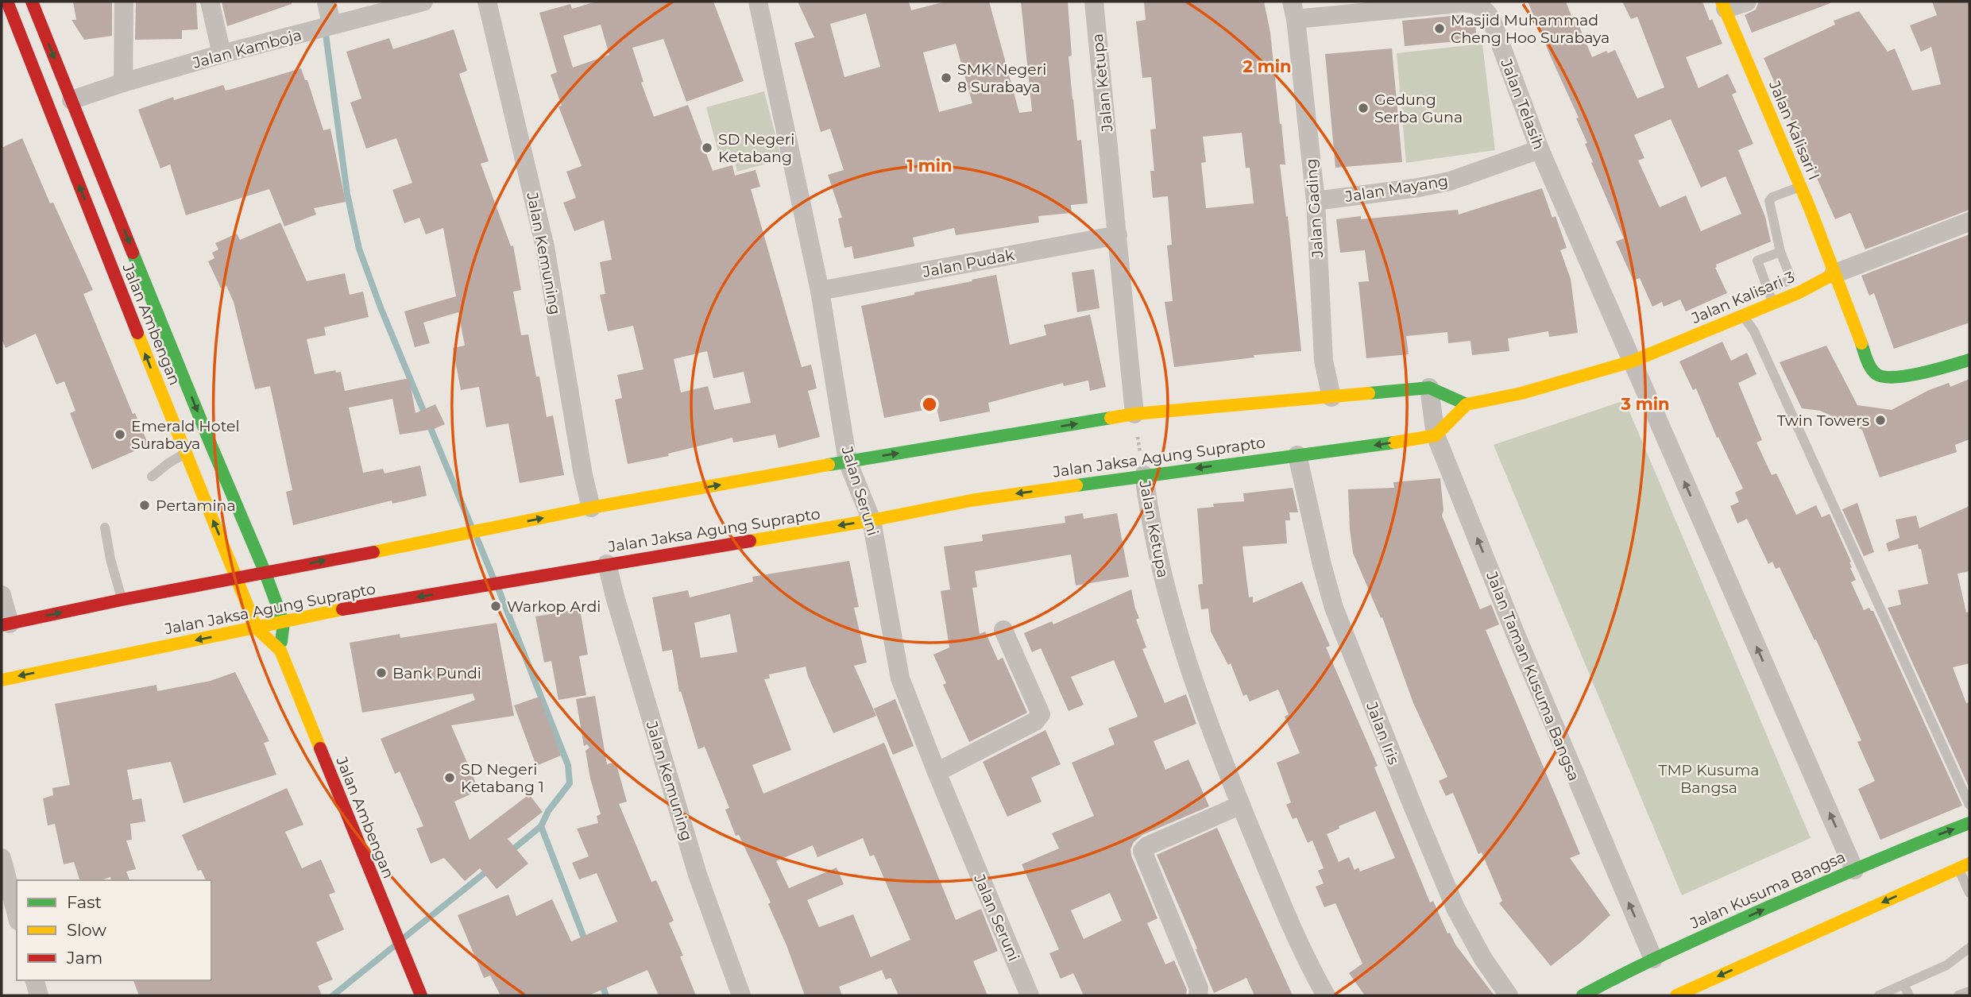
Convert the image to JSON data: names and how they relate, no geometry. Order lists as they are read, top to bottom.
{
  "streets": {
    "main road": [
      "Jalan Kalisari I",
      "Jalan Kalisari 3",
      "Jalan Ambengan",
      "Jalan Jaksa Agung Suprapto",
      "Jalan Kusuma Bangsa"
    ],
    "street": [
      "Jalan Kamboja",
      "Jalan Ketupa",
      "Jalan Telasih",
      "Jalan Mayang",
      "Jalan Gading",
      "Jalan Kemuning",
      "Jalan Pudak",
      "Jalan Seruni",
      "Jalan Taman Kusuma Bangsa",
      "Jalan Iris"
    ]
  },
  "crossings": [
    ["Jalan Kamboja", "Jalan Ambengan"],
    ["Jalan Ketupa", "Jalan Pudak"],
    ["Jalan Ketupa", "Jalan Jaksa Agung Suprapto"],
    ["Jalan Telasih", "Jalan Mayang"],
    ["Jalan Telasih", "Jalan Gading"],
    ["Jalan Telasih", "Jalan Kalisari 3"],
    ["Jalan Kalisari I", "Jalan Kalisari 3"],
    ["Jalan Mayang", "Jalan Gading"],
    ["Jalan Kemuning", "Jalan Jaksa Agung Suprapto"],
    ["Jalan Pudak", "Jalan Seruni"],
    ["Jalan Ambengan", "Jalan Jaksa Agung Suprapto"],
    ["Jalan Jaksa Agung Suprapto", "Jalan Seruni"],
    ["Jalan Jaksa Agung Suprapto", "Jalan Taman Kusuma Bangsa"],
    ["Jalan Jaksa Agung Suprapto", "Jalan Iris"],
    ["Jalan Taman Kusuma Bangsa", "Jalan Kusuma Bangsa"]
  ],
  "one_way": ["Jalan Taman Kusuma Bangsa"],
  "parks": ["TMP Kusuma Bangsa"],
  "places": [
    "Masjid Muhammad Cheng Hoo Surabaya",
    "SMK Negeri 8 Surabaya",
    "Gedung Serba Guna",
    "SD Negeri Ketabang",
    "Twin Towers",
    "Emerald Hotel Surabaya",
    "Pertamina",
    "Warkop Ardi",
    "Bank Pundi",
    "SD Negeri Ketabang 1"
  ],
  "legend": ["Fast", "Slow", "Jam"],
  "rings": ["2 min", "1 min", "3 min"]
}
